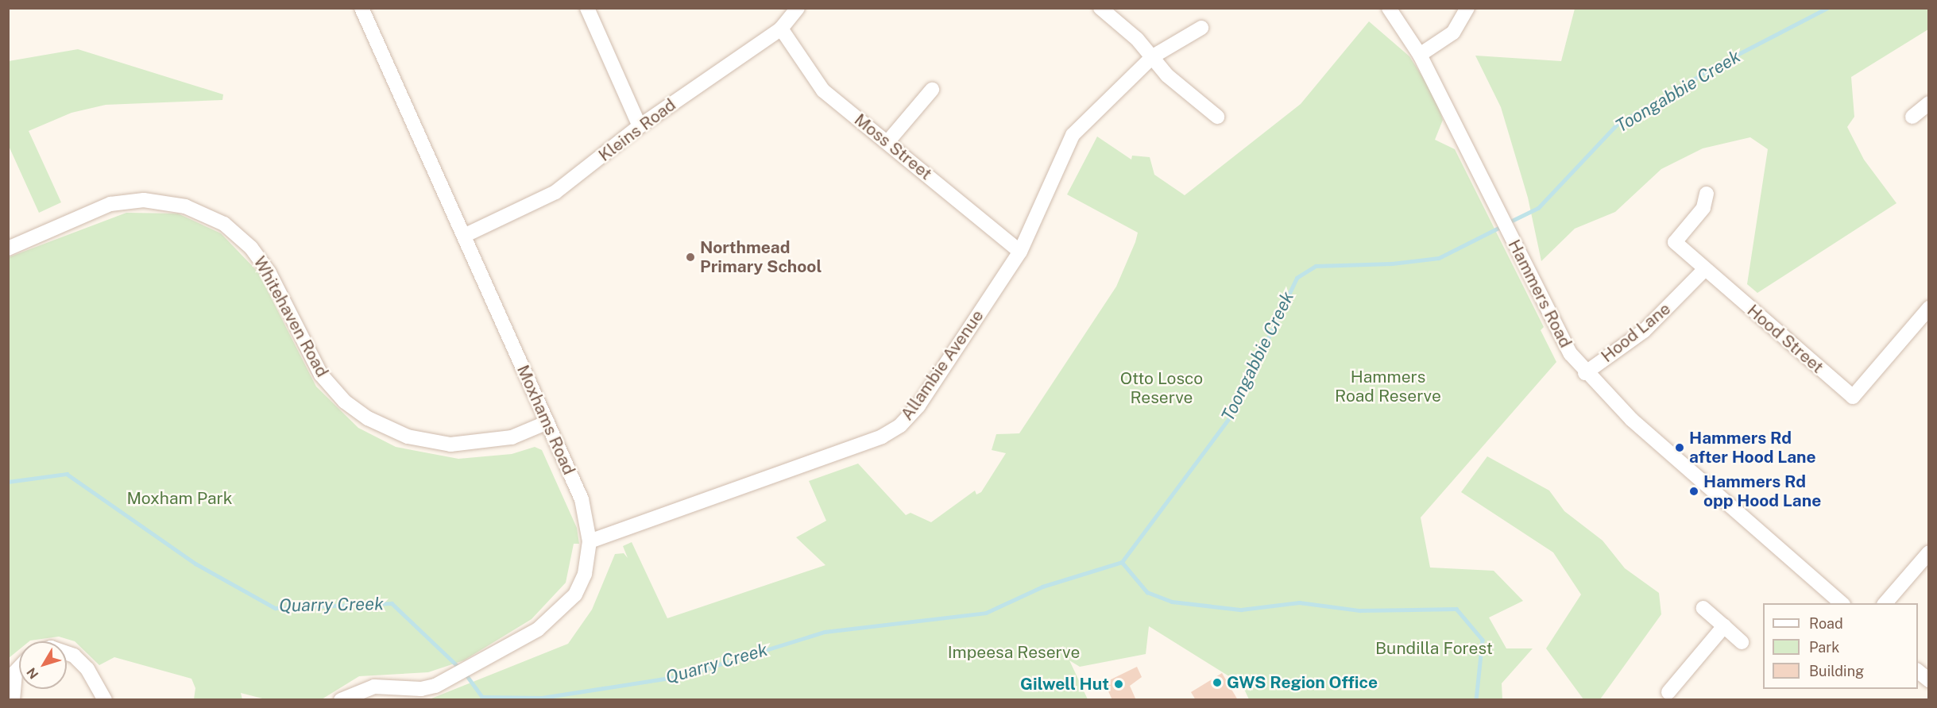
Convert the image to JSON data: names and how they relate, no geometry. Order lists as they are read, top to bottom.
{
  "streets": {
    "street": [
      "Kleins Road",
      "Moss Street",
      "Hammers Road",
      "Whitehaven Road",
      "Hood Lane",
      "Hood Street",
      "Allambie Avenue",
      "Moxhams Road"
    ]
  },
  "crossings": [
    ["Kleins Road", "Moss Street"],
    ["Kleins Road", "Moxhams Road"],
    ["Moss Street", "Allambie Avenue"],
    ["Hammers Road", "Hood Lane"],
    ["Whitehaven Road", "Moxhams Road"],
    ["Hood Lane", "Hood Street"],
    ["Allambie Avenue", "Moxhams Road"]
  ],
  "water": ["Toongabbie Creek", "Quarry Creek"],
  "parks": [
    "Hammers Road Reserve",
    "Otto Losco Reserve",
    "Moxham Park",
    "Bundilla Forest",
    "Impeesa Reserve"
  ],
  "places": [
    "Northmead Primary School",
    "Hammers Rd after Hood Lane",
    "Hammers Rd opp Hood Lane",
    "GWS Region Office",
    "Gilwell Hut"
  ],
  "legend": ["Road", "Park", "Building"],
  "north": "bottom left"
}
